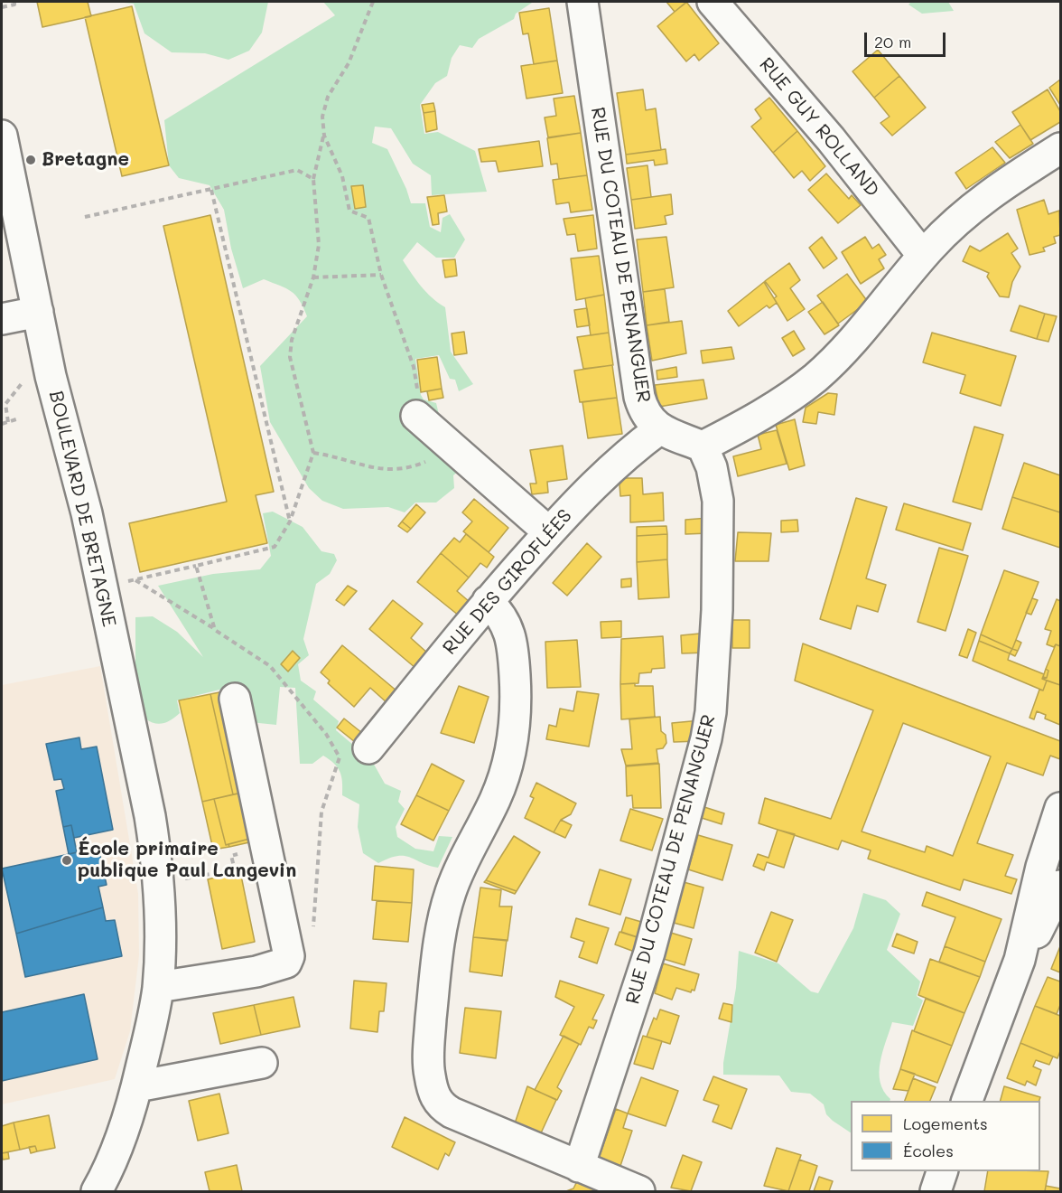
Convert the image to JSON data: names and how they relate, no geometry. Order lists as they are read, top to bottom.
{
  "streets": {
    "street": [
      "RUE GUY ROLLAND",
      "RUE DU COTEAU DE PENANGUER",
      "BOULEVARD DE BRETAGNE",
      "RUE DES GIROFLÉES"
    ]
  },
  "crossings": [
    ["RUE DU COTEAU DE PENANGUER", "RUE DES GIROFLÉES"]
  ],
  "places": ["Bretagne", "École primaire publique Paul Langevin"],
  "legend": ["Logements", "Écoles"],
  "scale_bar": "20 m"
}
